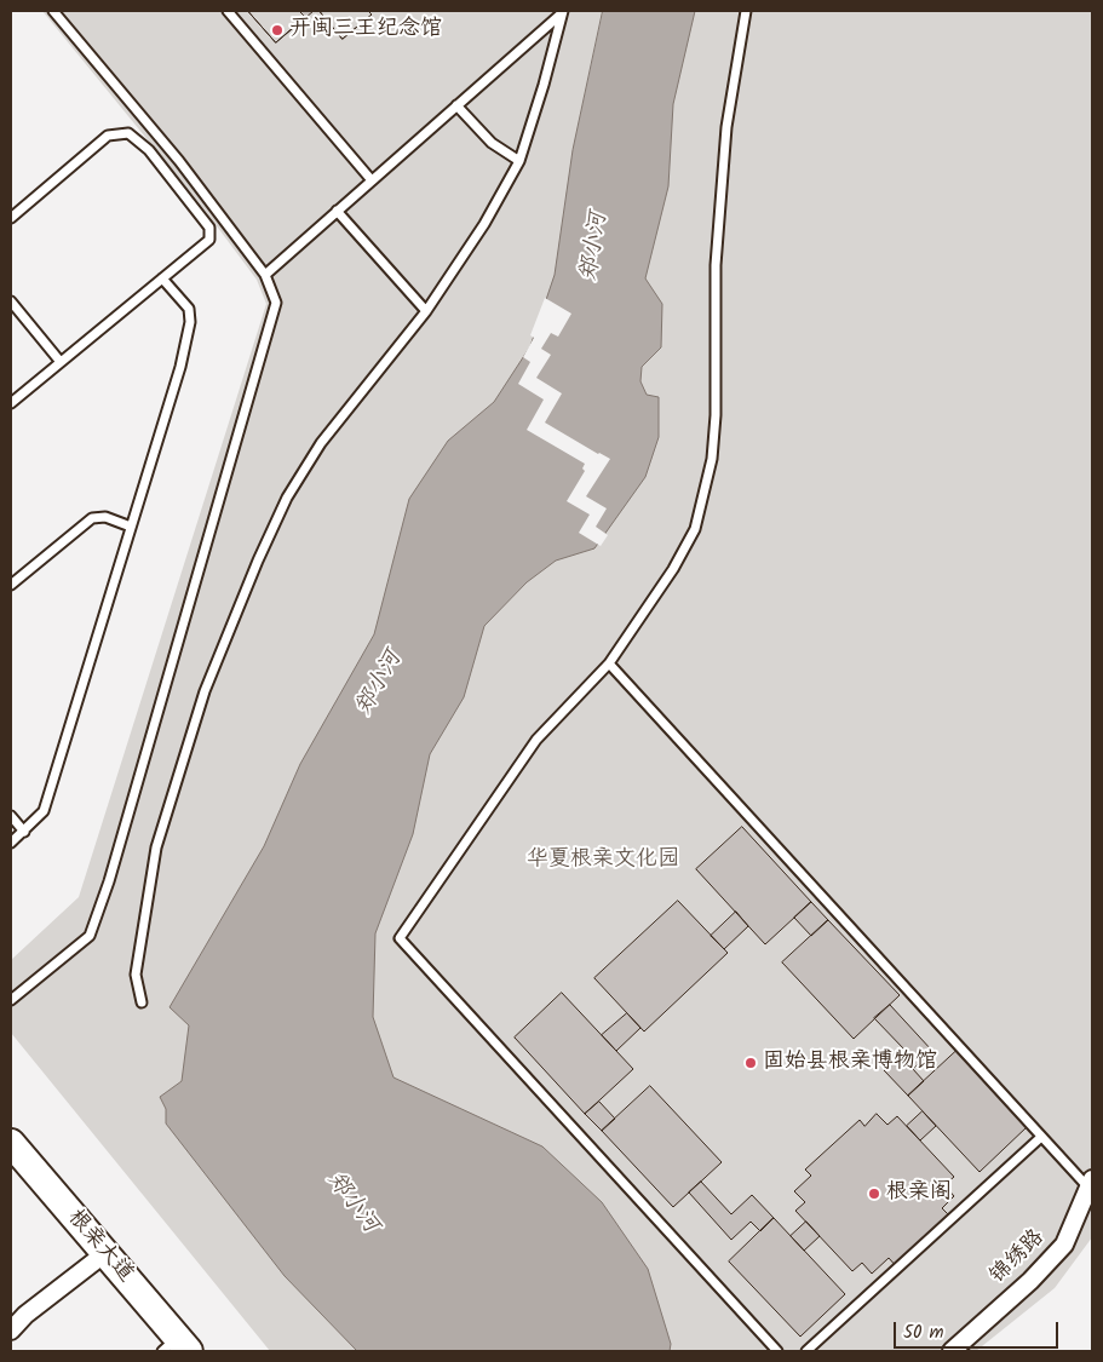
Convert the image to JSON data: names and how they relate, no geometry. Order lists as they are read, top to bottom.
{
  "streets": {
    "main road": ["根亲大道"],
    "street": ["锦绣路"]
  },
  "water": ["郑小河"],
  "parks": ["华夏根亲文化园"],
  "places": ["开闽三王纪念馆", "固始县根亲博物馆", "根亲阁"],
  "scale_bar": "50 m"
}
